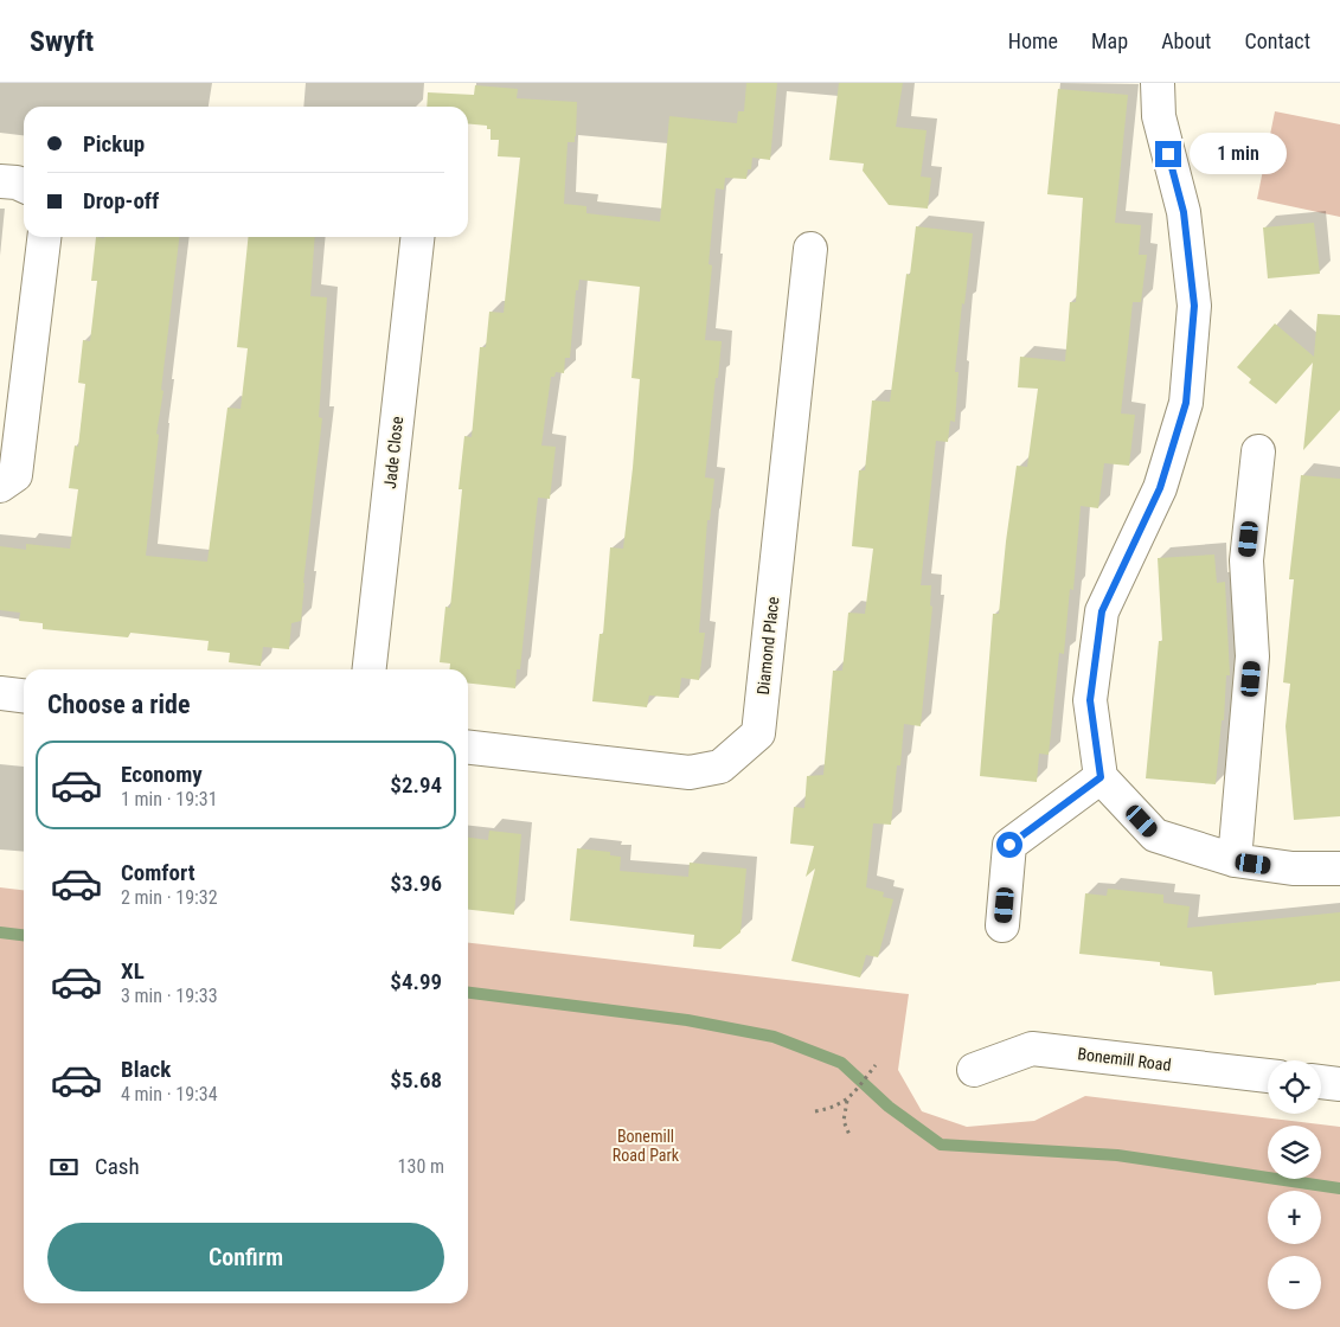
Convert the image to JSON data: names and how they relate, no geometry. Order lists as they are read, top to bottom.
{
  "streets": {
    "street": ["Jade Close", "Diamond Place", "Bonemill Road"]
  },
  "parks": ["Bonemill Road Park"],
  "page": {
    "header": "Swyft",
    "nav": [
      "Home",
      "Map",
      "About",
      "Contact"
    ],
    "banner": ["Pickup", "Drop-off"],
    "bubble": "1 min",
    "heading": "Choose a ride",
    "list": [
      {
        "name": "Economy",
        "note": "1 min · 19:31",
        "value": "$2.94"
      },
      {
        "name": "Comfort",
        "note": "2 min · 19:32",
        "value": "$3.96"
      },
      {
        "name": "XL",
        "note": "3 min · 19:33",
        "value": "$4.99"
      },
      {
        "name": "Black",
        "note": "4 min · 19:34",
        "value": "$5.68"
      }
    ],
    "map_buttons": ["+", "−"],
    "pay": ["Cash", "130 m"],
    "buttons": "Confirm"
  }
}
